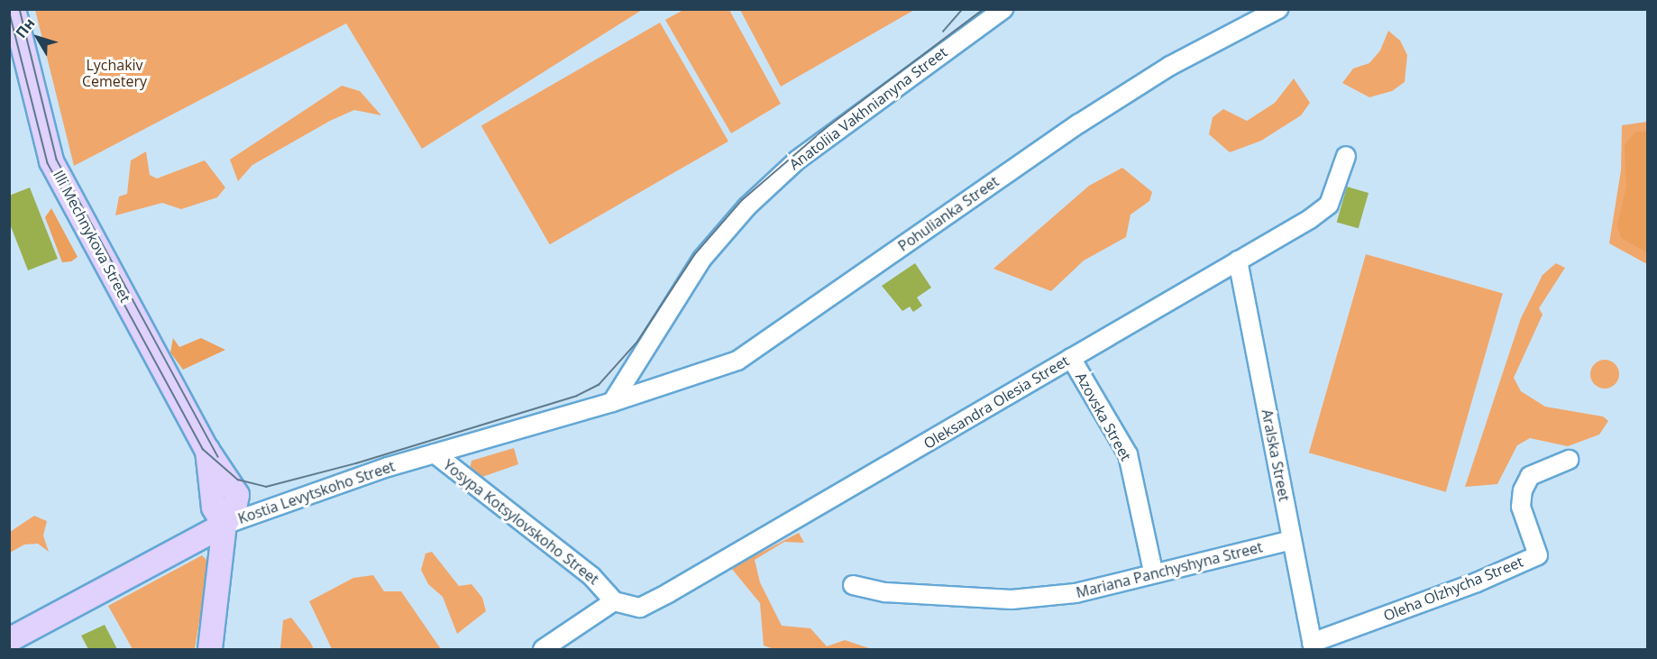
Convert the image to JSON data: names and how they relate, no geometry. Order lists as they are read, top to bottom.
{
  "streets": {
    "main road": ["Illi Mechnykova Street", "Kostia Levytskoho Street"],
    "street": [
      "Anatoliia Vakhnianyna Street",
      "Pohulianka Street",
      "Oleksandra Olesia Street",
      "Azovska Street",
      "Aralska Street",
      "Yosypa Kotsylovskoho Street",
      "Mariana Panchyshyna Street",
      "Oleha Olzhycha Street"
    ]
  },
  "crossings": [
    ["Anatoliia Vakhnianyna Street", "Pohulianka Street"],
    ["Anatoliia Vakhnianyna Street", "Kostia Levytskoho Street"],
    ["Pohulianka Street", "Kostia Levytskoho Street"],
    ["Illi Mechnykova Street", "Kostia Levytskoho Street"],
    ["Oleksandra Olesia Street", "Azovska Street"],
    ["Oleksandra Olesia Street", "Aralska Street"],
    ["Oleksandra Olesia Street", "Yosypa Kotsylovskoho Street"],
    ["Azovska Street", "Mariana Panchyshyna Street"],
    ["Aralska Street", "Mariana Panchyshyna Street"],
    ["Aralska Street", "Oleha Olzhycha Street"],
    ["Kostia Levytskoho Street", "Yosypa Kotsylovskoho Street"]
  ],
  "parks": ["Lychakiv Cemetery"],
  "north": "top left"
}
